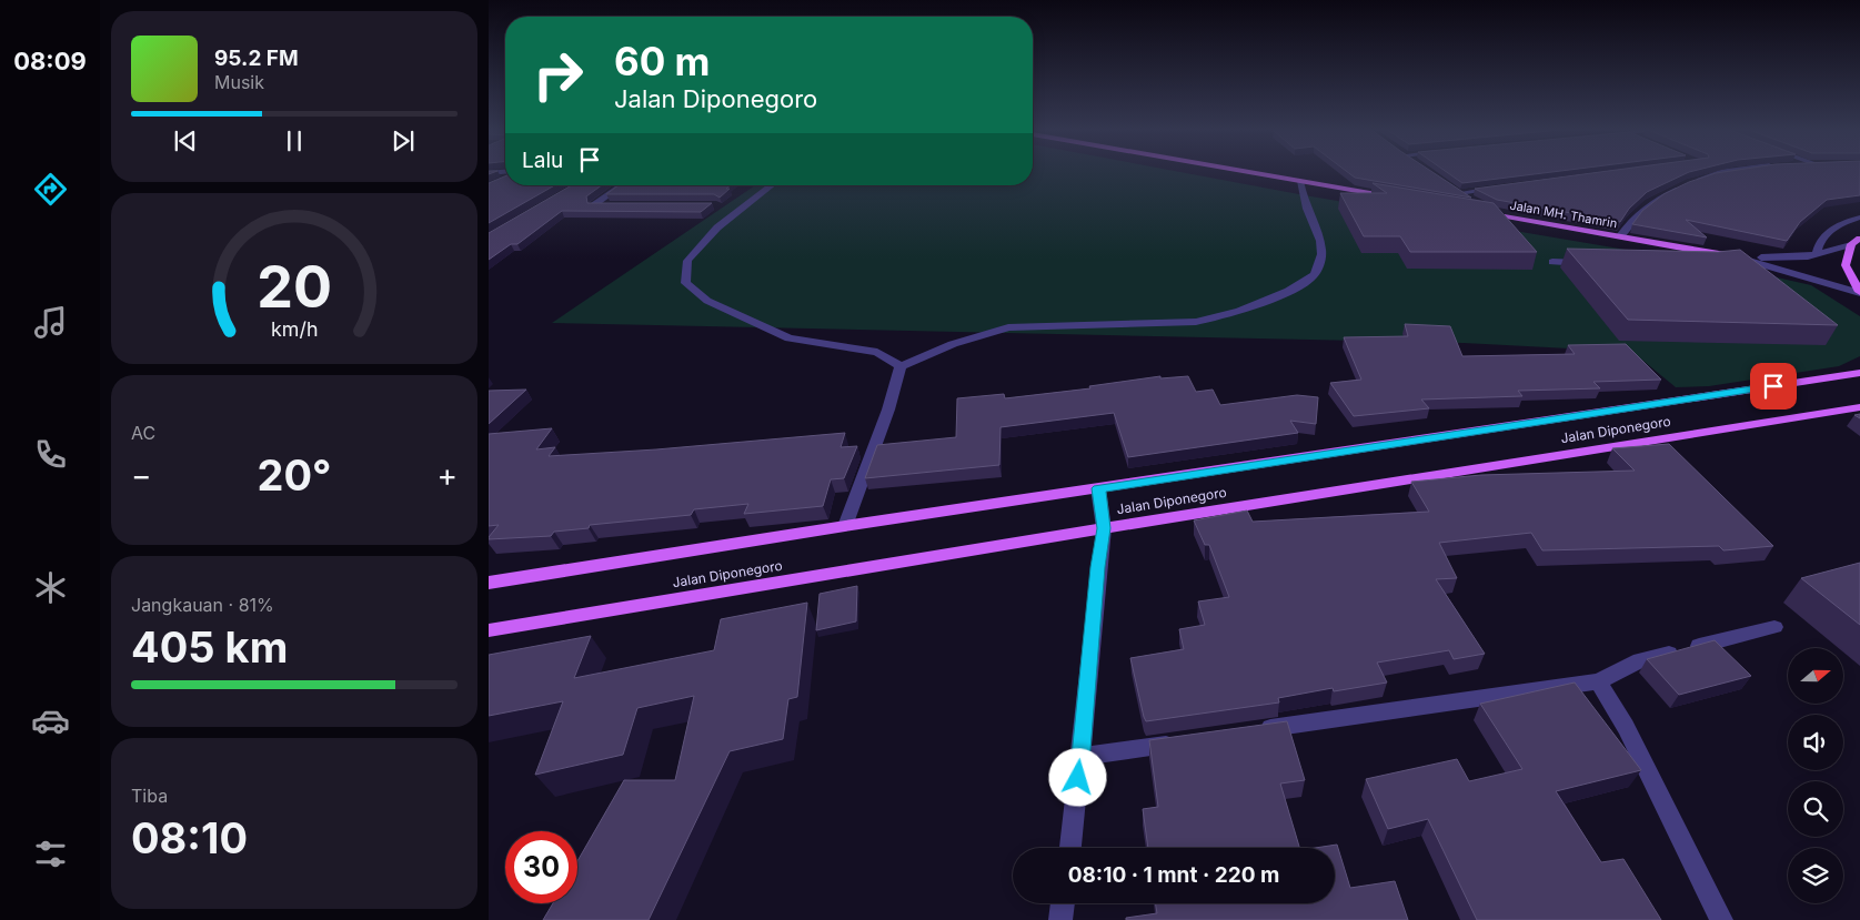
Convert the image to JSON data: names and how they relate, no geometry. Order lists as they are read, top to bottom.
{
  "streets": {
    "main road": ["Jalan MH. Thamrin", "Jalan Diponegoro"]
  },
  "north": "right",
  "page": {
    "tabs": "08:09",
    "turn": ["60 m", "Jalan Diponegoro"],
    "song": ["95.2 FM", "Musik"],
    "then": "Lalu",
    "tile": [
      "AC",
      ["Jangkauan · 81%", "405 km"],
      ["Tiba", "08:10"]
    ],
    "heat": ["−", "20°", "+"],
    "limit": "30",
    "trip": "08:10 · 1 mnt · 220 m",
    "gauge": ["20", "km/h"]
  }
}
